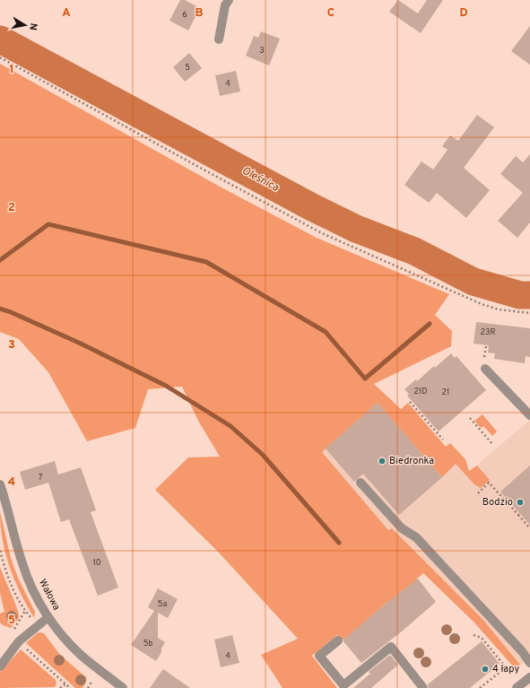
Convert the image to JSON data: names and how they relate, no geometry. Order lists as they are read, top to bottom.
{
  "streets": {
    "street": ["Wałowa"]
  },
  "water": ["Oleśnica"],
  "places": ["Biedronka", "Bodzio", "4 łapy"],
  "house_numbers": [
    "6",
    "3",
    "5",
    "4",
    "23R",
    "21D",
    "21",
    "7",
    "10",
    "5a",
    "5b",
    "4"
  ],
  "north": "right",
  "grid": {
    "columns": [
      "A",
      "B",
      "C",
      "D"
    ],
    "rows": [
      "1",
      "2",
      "3",
      "4",
      "5"
    ]
  }
}
